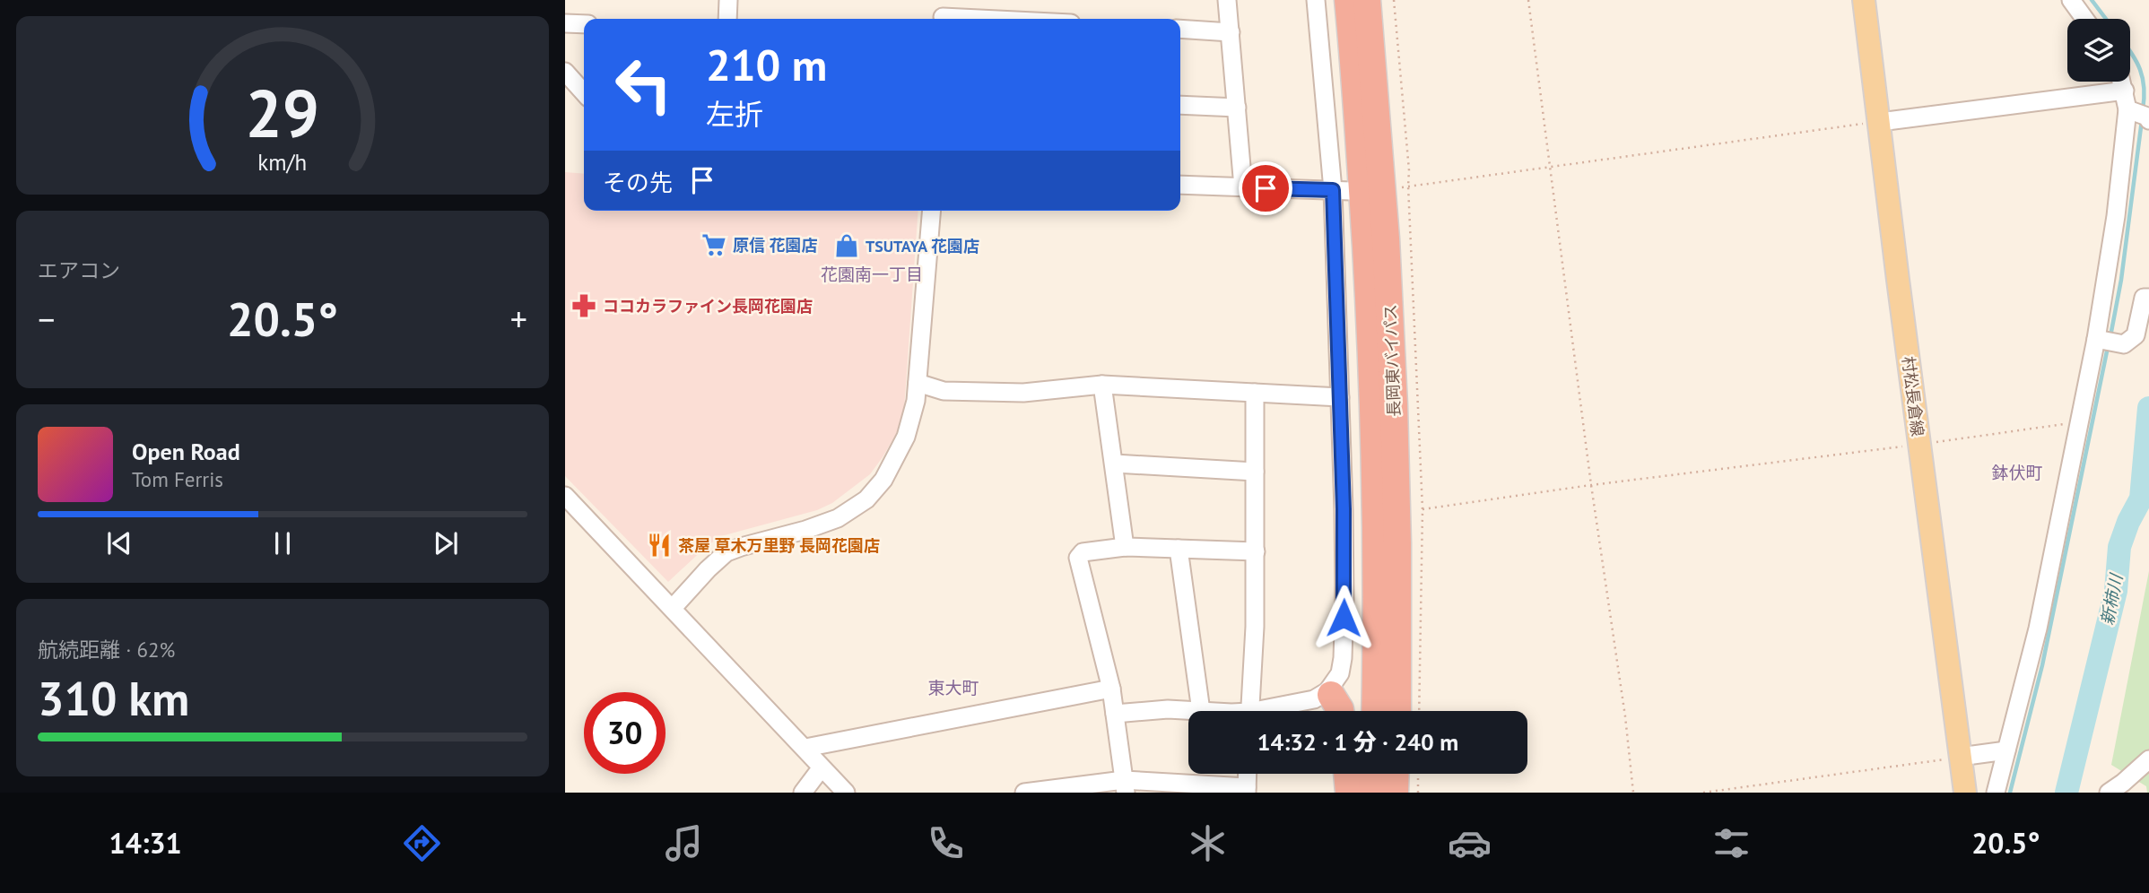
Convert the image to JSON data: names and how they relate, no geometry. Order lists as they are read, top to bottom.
{
  "streets": {
    "highway": ["長岡東バイパス"],
    "main road": ["村松長倉線"]
  },
  "districts": ["花園南一丁目", "鉢伏町", "東大町"],
  "water": ["新柿川"],
  "places": {
    "supermarket": ["原信 花園店"],
    "shop": ["TSUTAYA 花園店"],
    "pharmacy": ["ココカラファイン長岡花園店"],
    "restaurant": ["茶屋 草木万里野 長岡花園店"]
  },
  "page": {
    "turn": ["210 m", "左折"],
    "then": "その先",
    "tile": [
      "エアコン",
      ["航続距離 · 62%", "310 km"]
    ],
    "heat": ["−", "20.5°", "+"],
    "song": ["Open Road", "Tom Ferris"],
    "limit": "30",
    "trip": "14:32 · 1 分 · 240 m",
    "tabs": ["14:31", "20.5°"],
    "gauge": ["29", "km/h"]
  }
}
